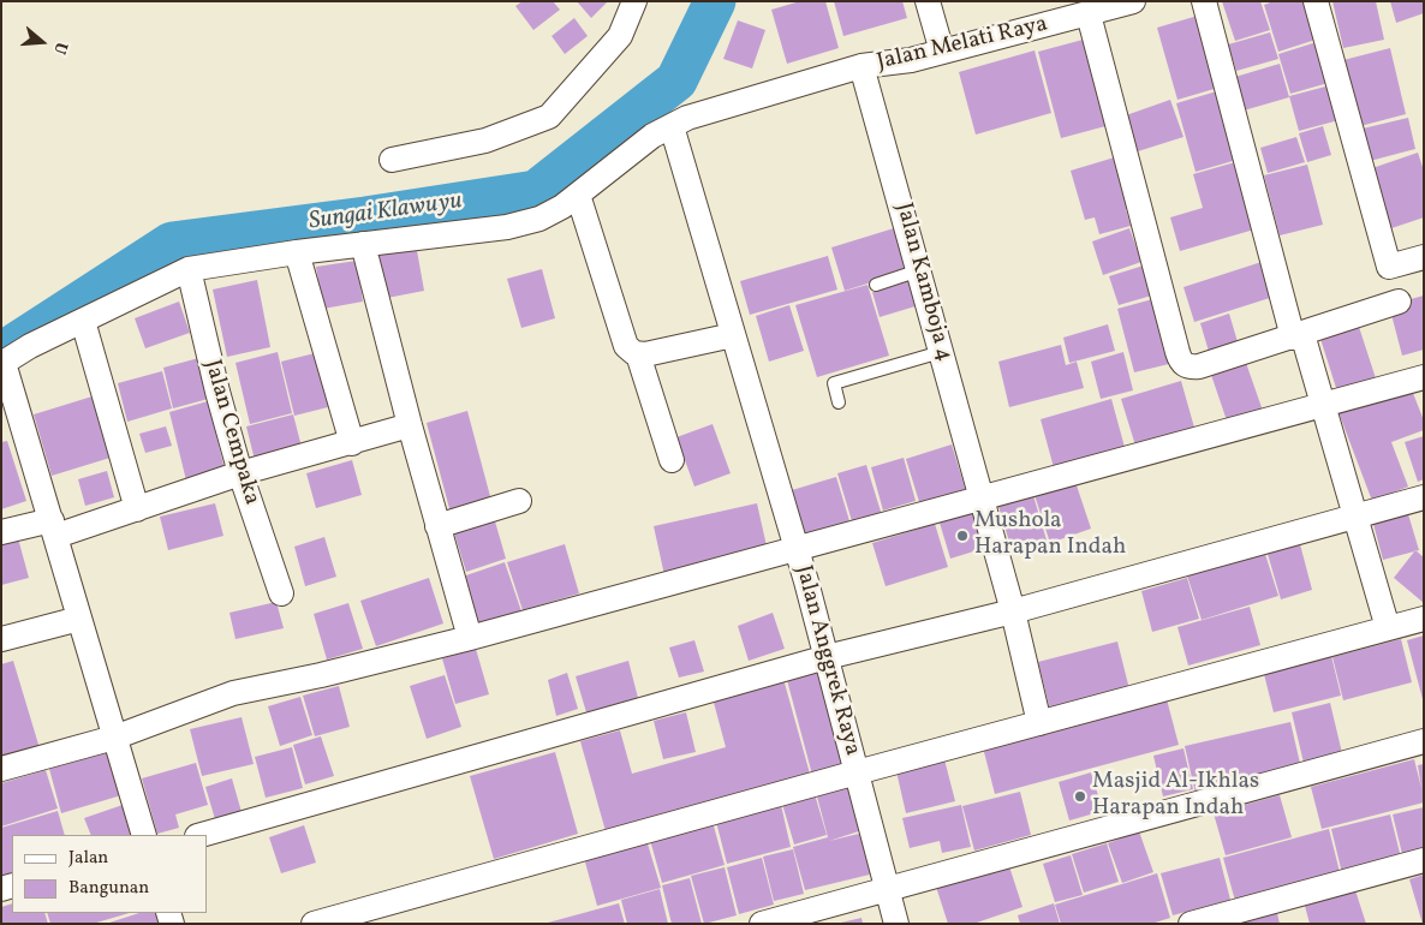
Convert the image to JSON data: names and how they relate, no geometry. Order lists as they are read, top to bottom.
{
  "streets": {
    "street": [
      "Jalan Melati Raya",
      "Jalan Kamboja 4",
      "Jalan Cempaka",
      "Jalan Anggrek Raya"
    ]
  },
  "crossings": [
    ["Jalan Melati Raya", "Jalan Kamboja 4"],
    ["Jalan Melati Raya", "Jalan Cempaka"],
    ["Jalan Kamboja 4", "Jalan Anggrek Raya"]
  ],
  "water": ["Sungai Klawuyu"],
  "places": ["Mushola Harapan Indah", "Masjid Al-Ikhlas Harapan Indah"],
  "legend": ["Jalan", "Bangunan"],
  "north": "right"
}
